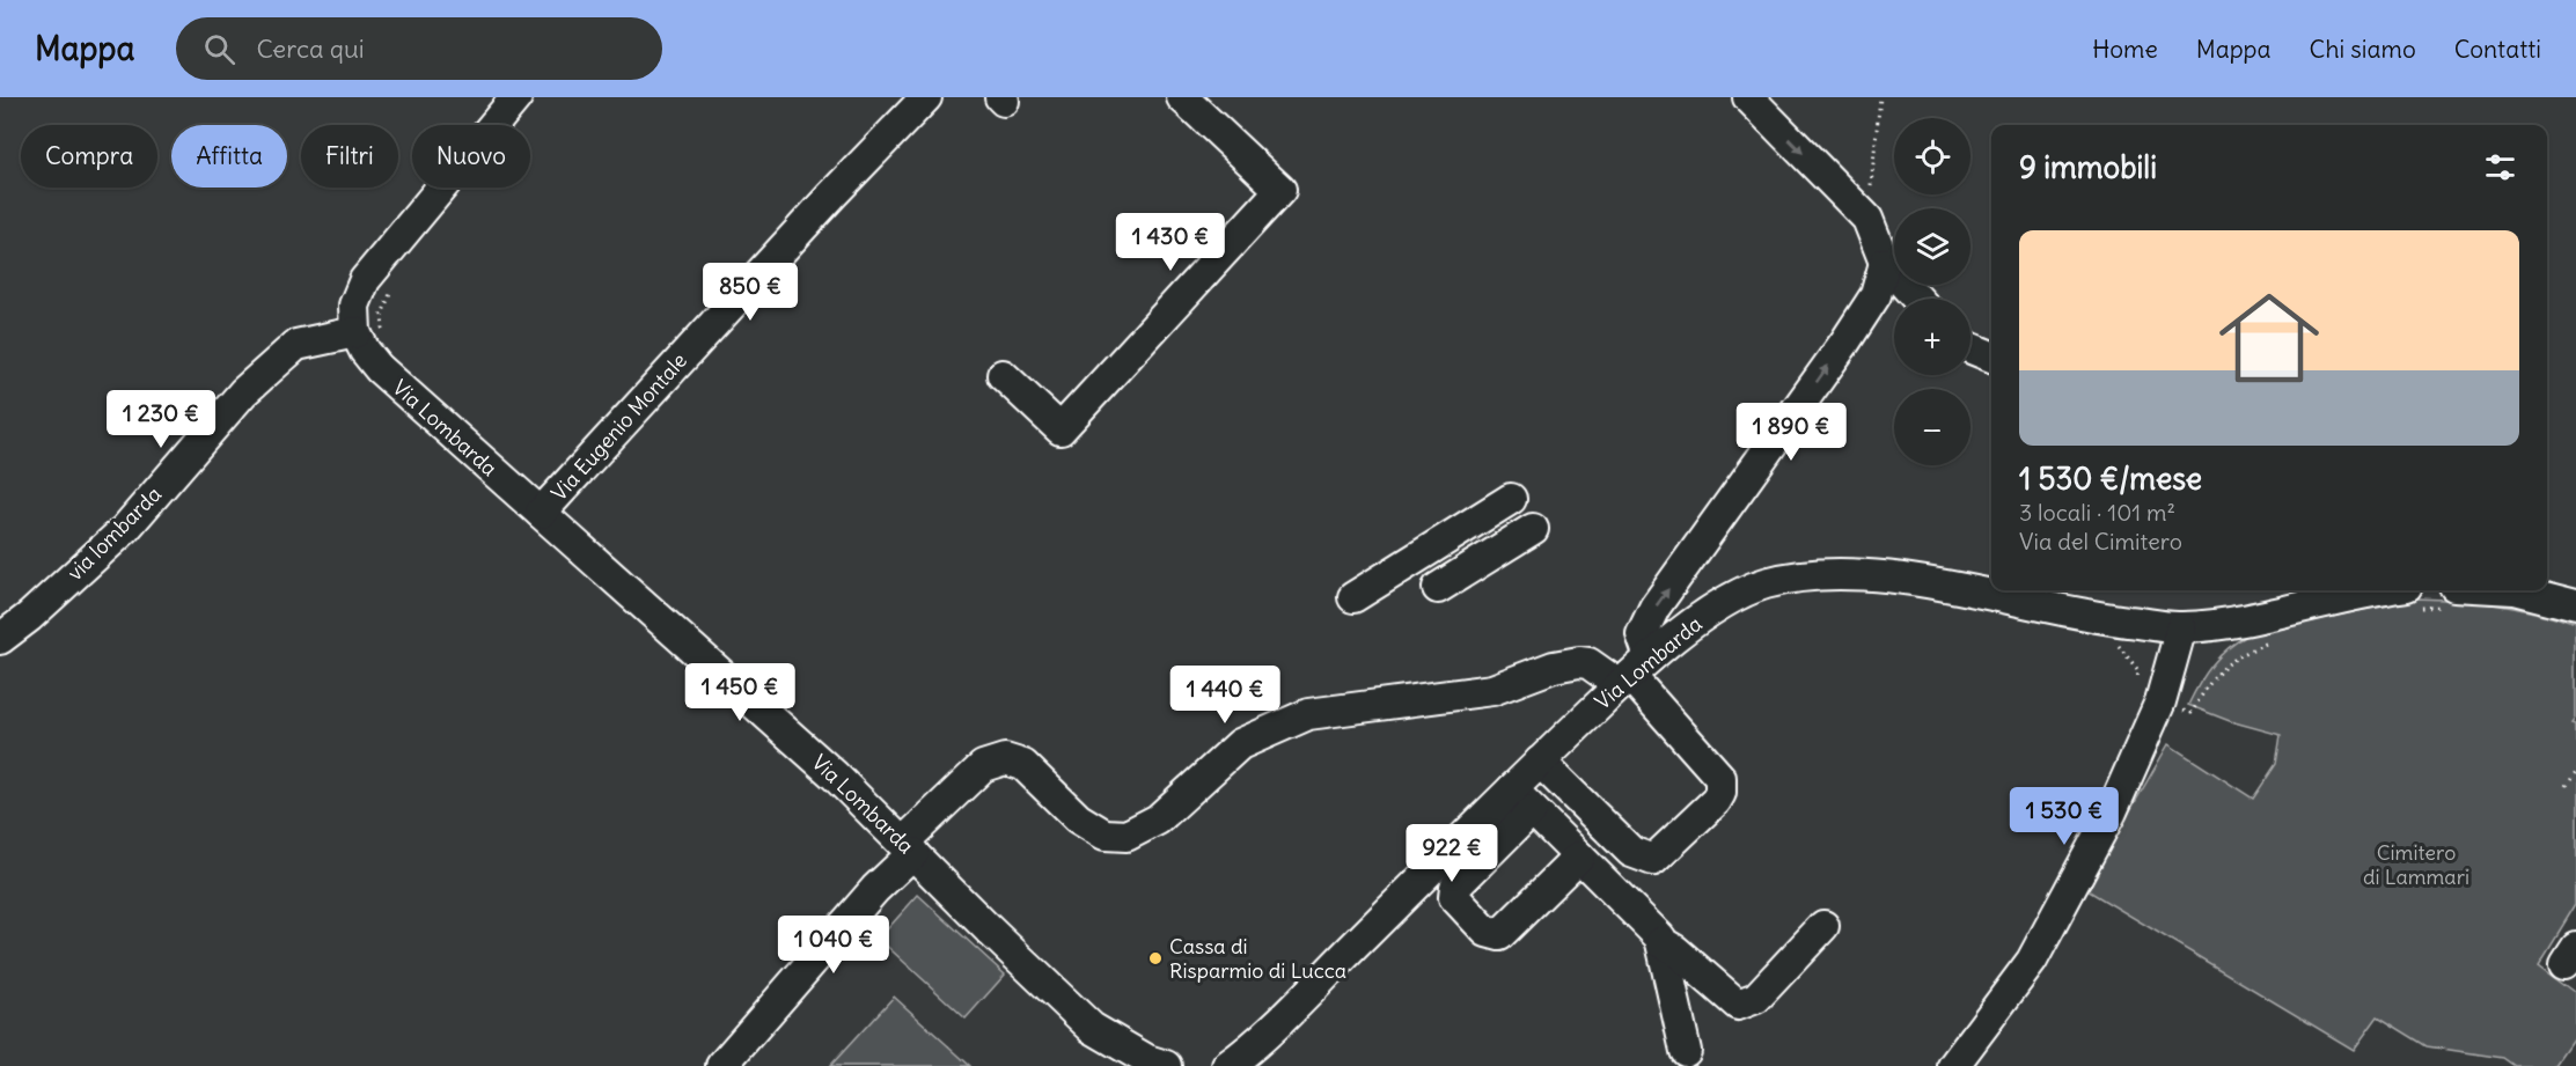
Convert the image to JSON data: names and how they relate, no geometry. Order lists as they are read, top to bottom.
{
  "streets": {
    "street": ["Via Eugenio Montale", "Via Lombarda", "via lombarda"]
  },
  "crossings": [
    ["Via Eugenio Montale", "Via Lombarda"],
    ["Via Lombarda", "via lombarda"]
  ],
  "parks": ["Cimitero di Lammari"],
  "places": ["Cassa di Risparmio di Lucca"],
  "page": {
    "header": "Mappa",
    "search": "Cerca qui",
    "nav": [
      "Home",
      "Mappa",
      "Chi siamo",
      "Contatti"
    ],
    "map_buttons": ["+", "−"],
    "chip": [
      "Compra",
      "Affitta",
      "Filtri",
      "Nuovo"
    ],
    "heading": "9 immobili",
    "list": [
      {
        "name": "1 530 €/mese",
        "note": "3 locali · 101 m² · Via del Cimitero"
      }
    ],
    "price": [
      "1 430 €",
      "850 €",
      "1 230 €",
      "1 890 €",
      "1 450 €",
      "1 440 €",
      "1 530 €",
      "922 €",
      "1 040 €"
    ]
  }
}
